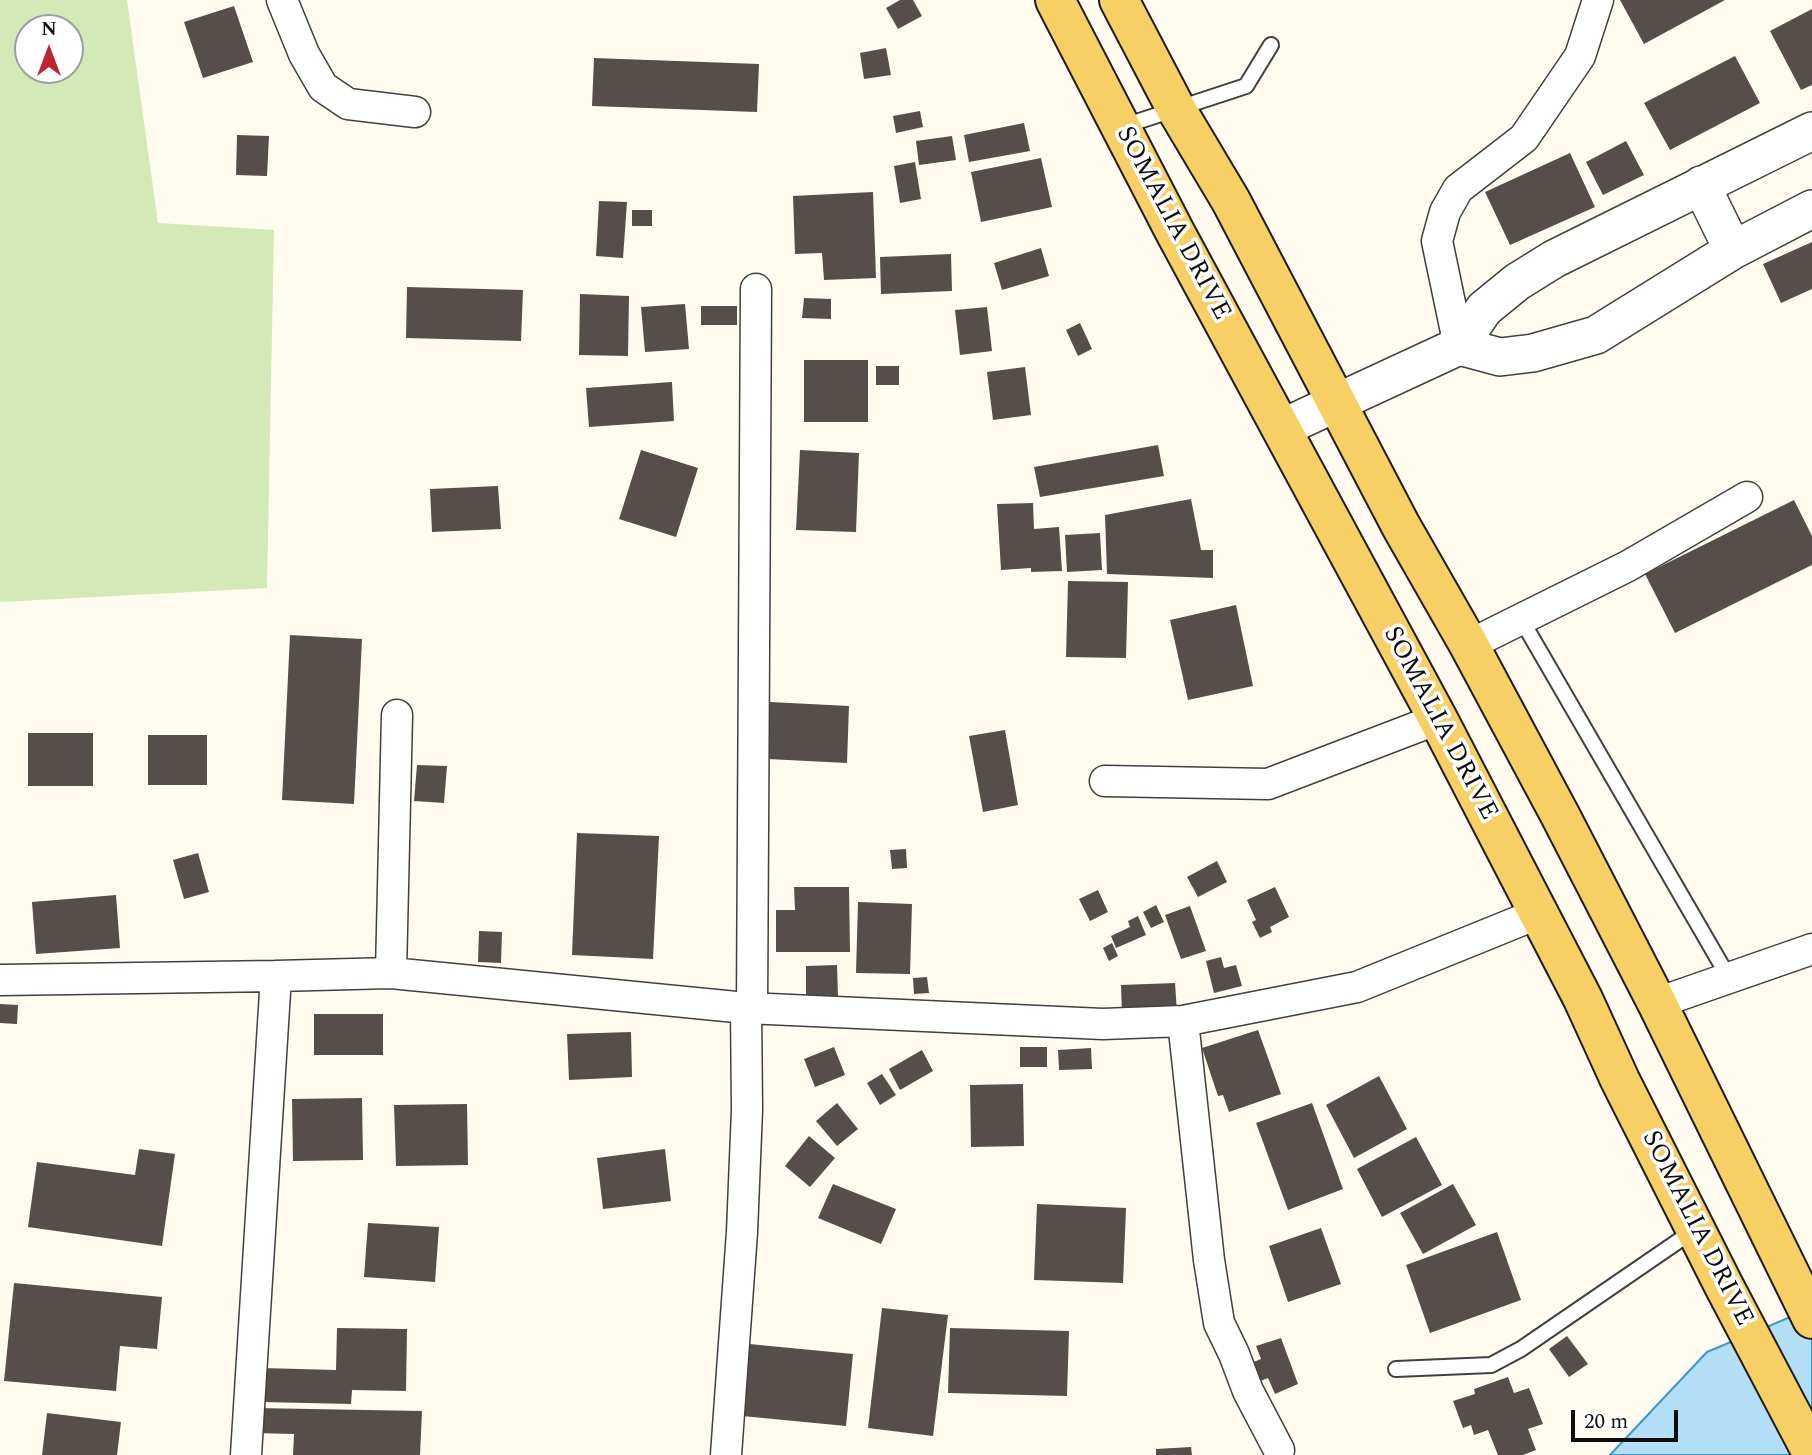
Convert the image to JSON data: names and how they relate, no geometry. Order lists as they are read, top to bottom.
{
  "streets": {
    "main road": ["SOMALIA DRIVE"]
  },
  "scale_bar": "20 m",
  "north": "top"
}
